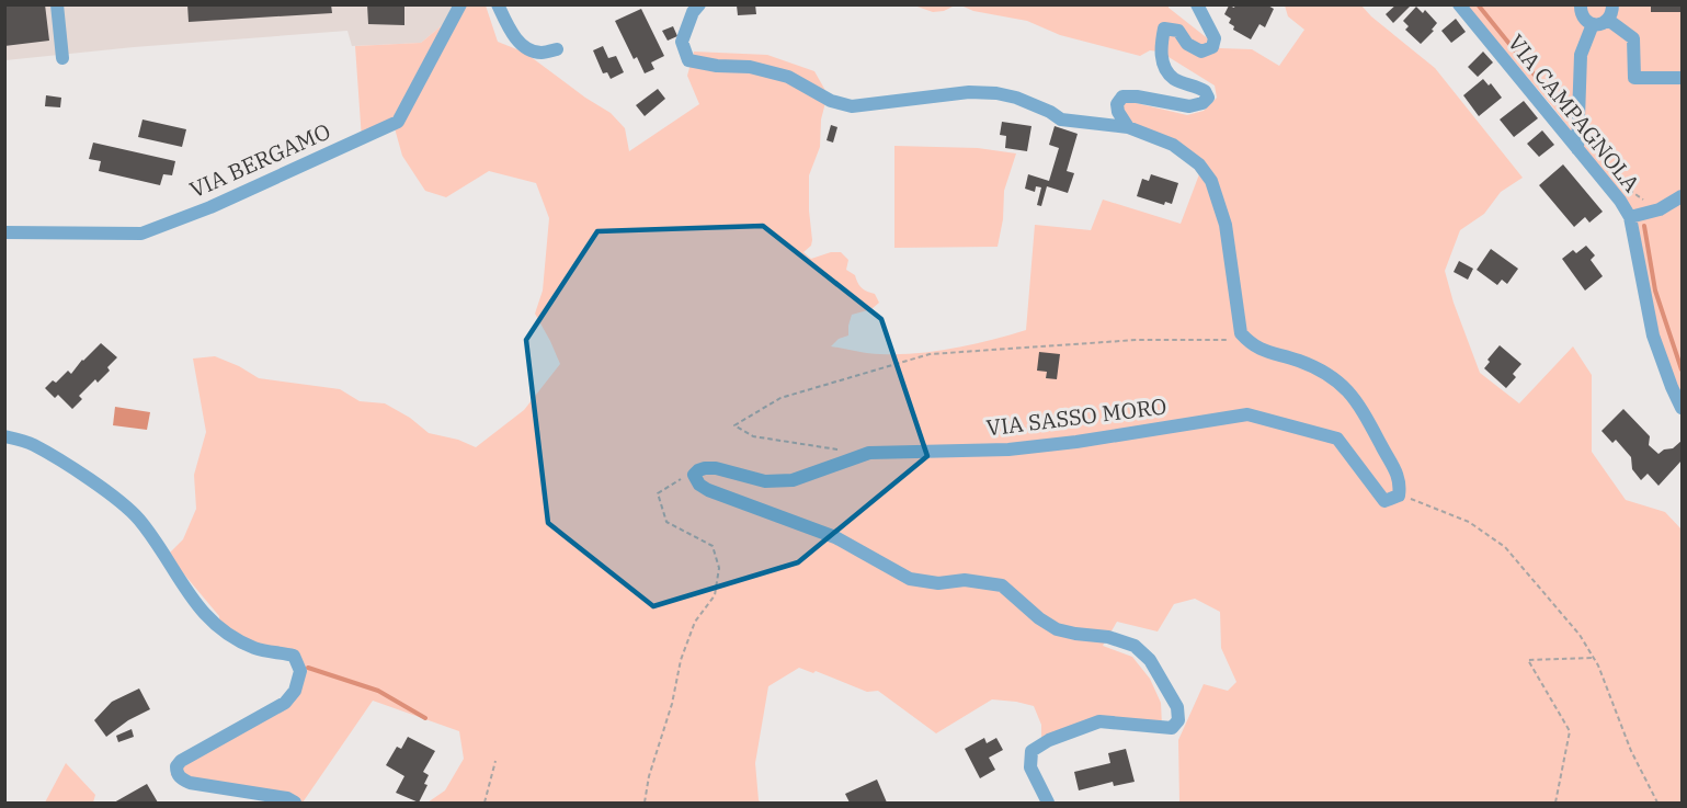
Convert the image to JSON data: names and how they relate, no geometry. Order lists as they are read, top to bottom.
{
  "streets": {
    "street": ["VIA CAMPAGNOLA", "VIA BERGAMO", "VIA SASSO MORO"]
  }
}
